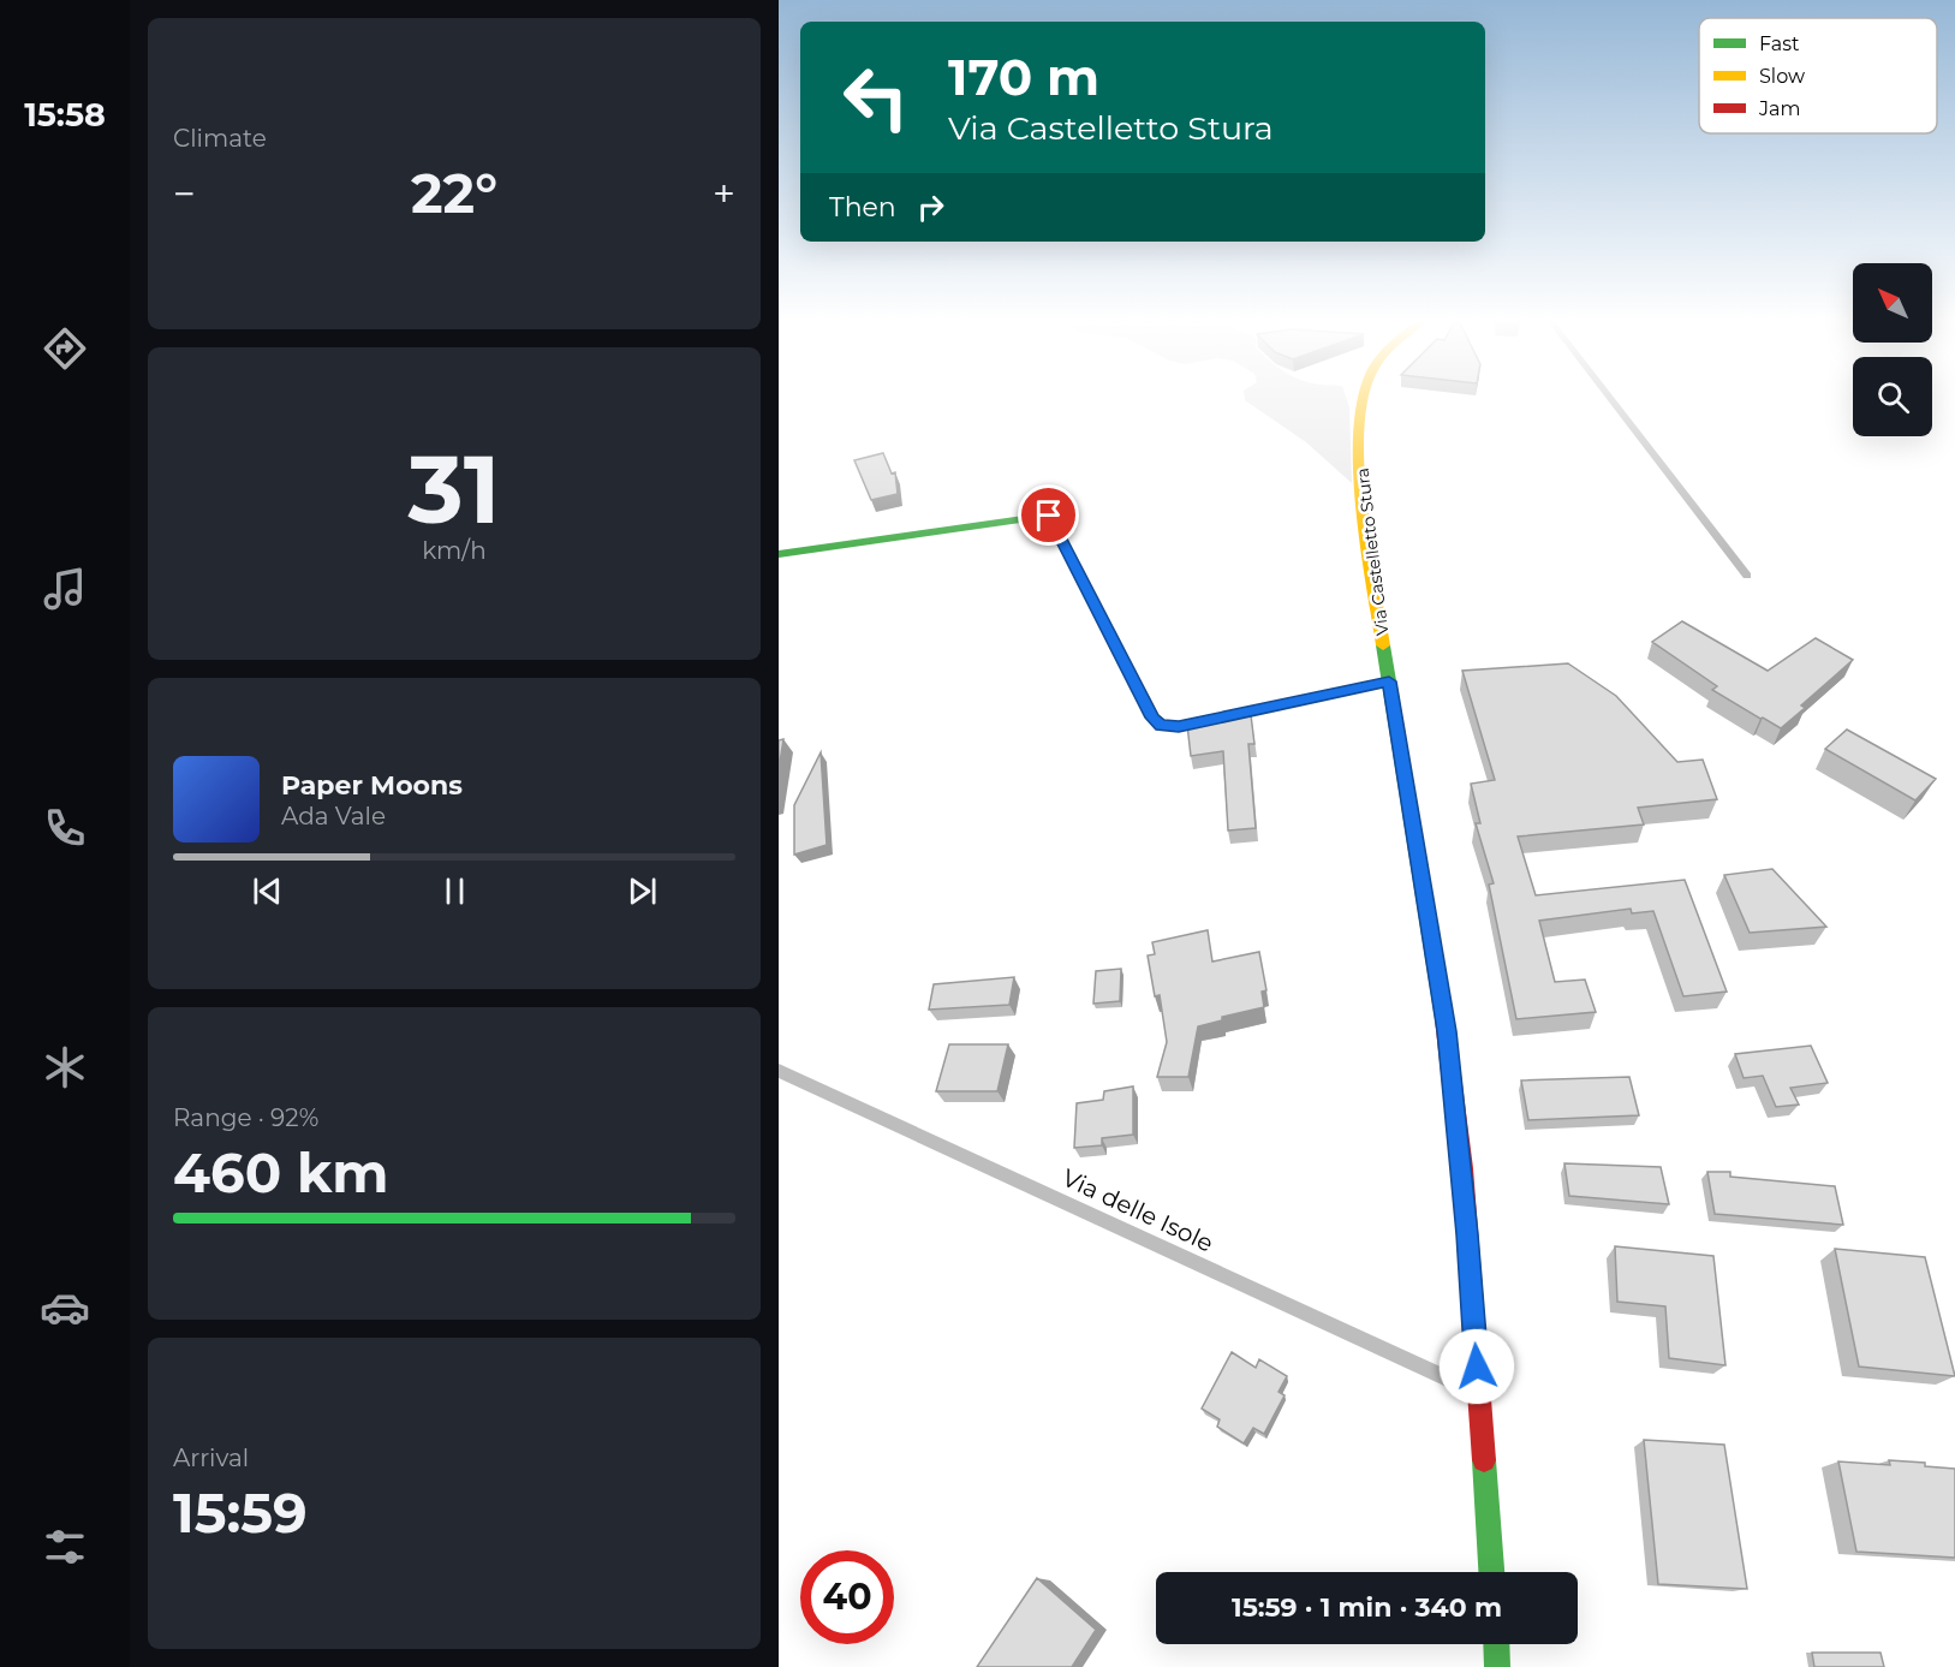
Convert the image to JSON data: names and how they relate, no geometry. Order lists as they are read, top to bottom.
{
  "streets": {
    "street": ["Via Castelletto Stura"],
    "lane": ["Via delle Isole"]
  },
  "crossings": [
    ["Via Castelletto Stura", "Via delle Isole"]
  ],
  "legend": ["Fast", "Slow", "Jam"],
  "north": "top left",
  "page": {
    "tabs": "15:58",
    "tile": [
      "Climate",
      ["31", "km/h"],
      ["Range · 92%", "460 km"],
      ["Arrival", "15:59"]
    ],
    "turn": ["170 m", "Via Castelletto Stura"],
    "heat": ["−", "22°", "+"],
    "then": "Then",
    "song": ["Paper Moons", "Ada Vale"],
    "limit": "40",
    "trip": "15:59 · 1 min · 340 m"
  }
}
